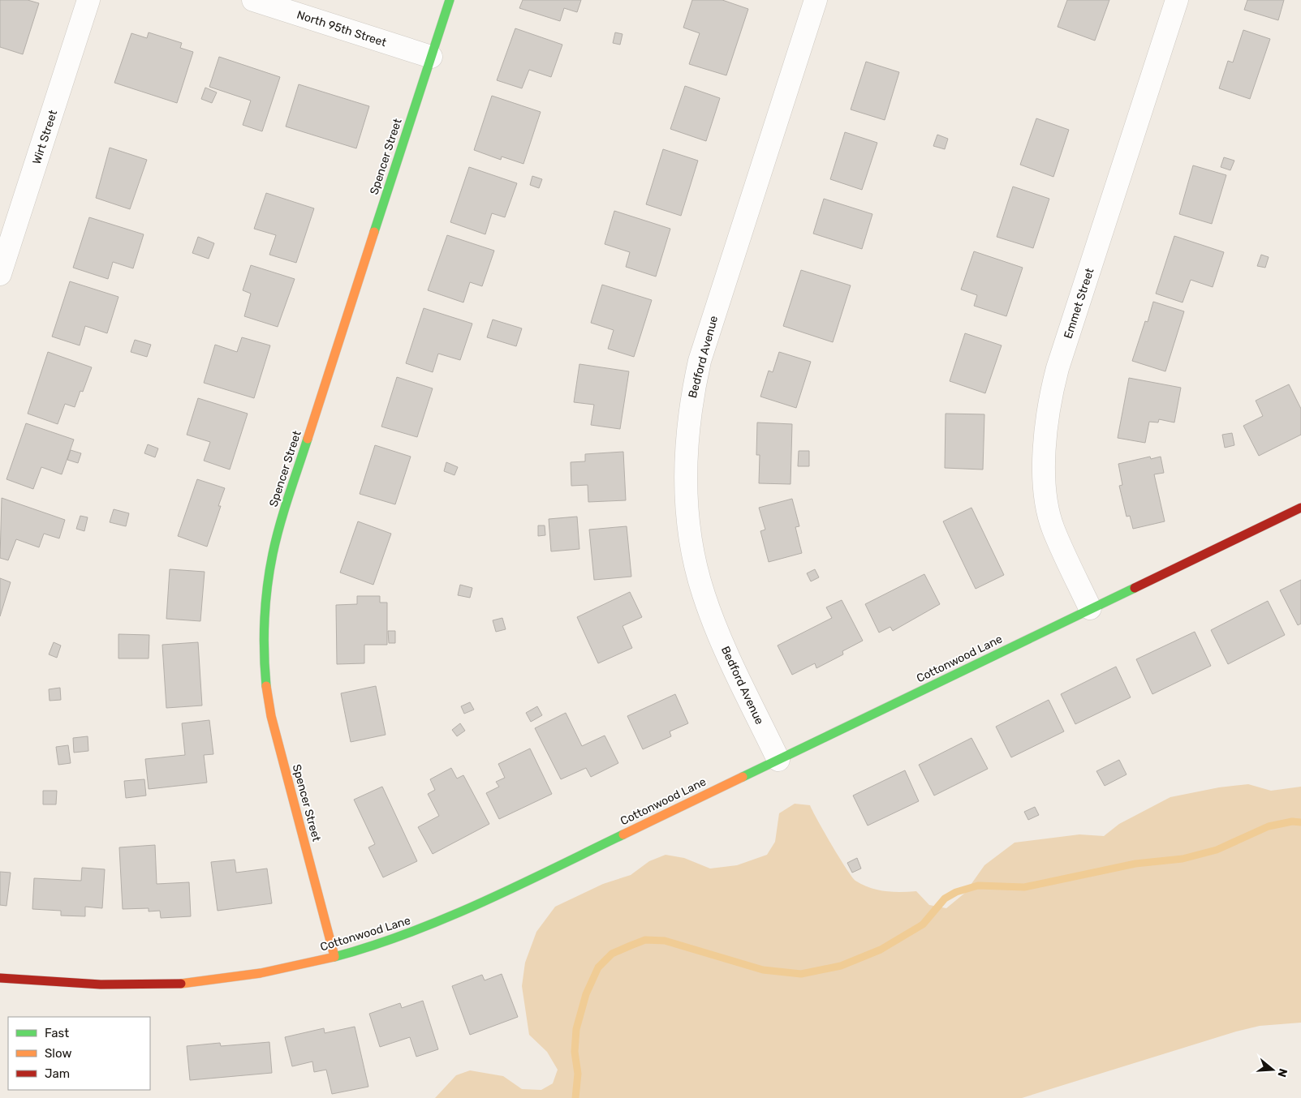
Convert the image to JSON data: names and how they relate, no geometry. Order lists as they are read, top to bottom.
{
  "streets": {
    "street": [
      "North 95th Street",
      "Wirt Street",
      "Spencer Street",
      "Emmet Street",
      "Bedford Avenue",
      "Cottonwood Lane"
    ]
  },
  "crossings": [
    ["North 95th Street", "Spencer Street"],
    ["Spencer Street", "Cottonwood Lane"],
    ["Emmet Street", "Cottonwood Lane"],
    ["Bedford Avenue", "Cottonwood Lane"]
  ],
  "legend": ["Fast", "Slow", "Jam"],
  "north": "right"
}
